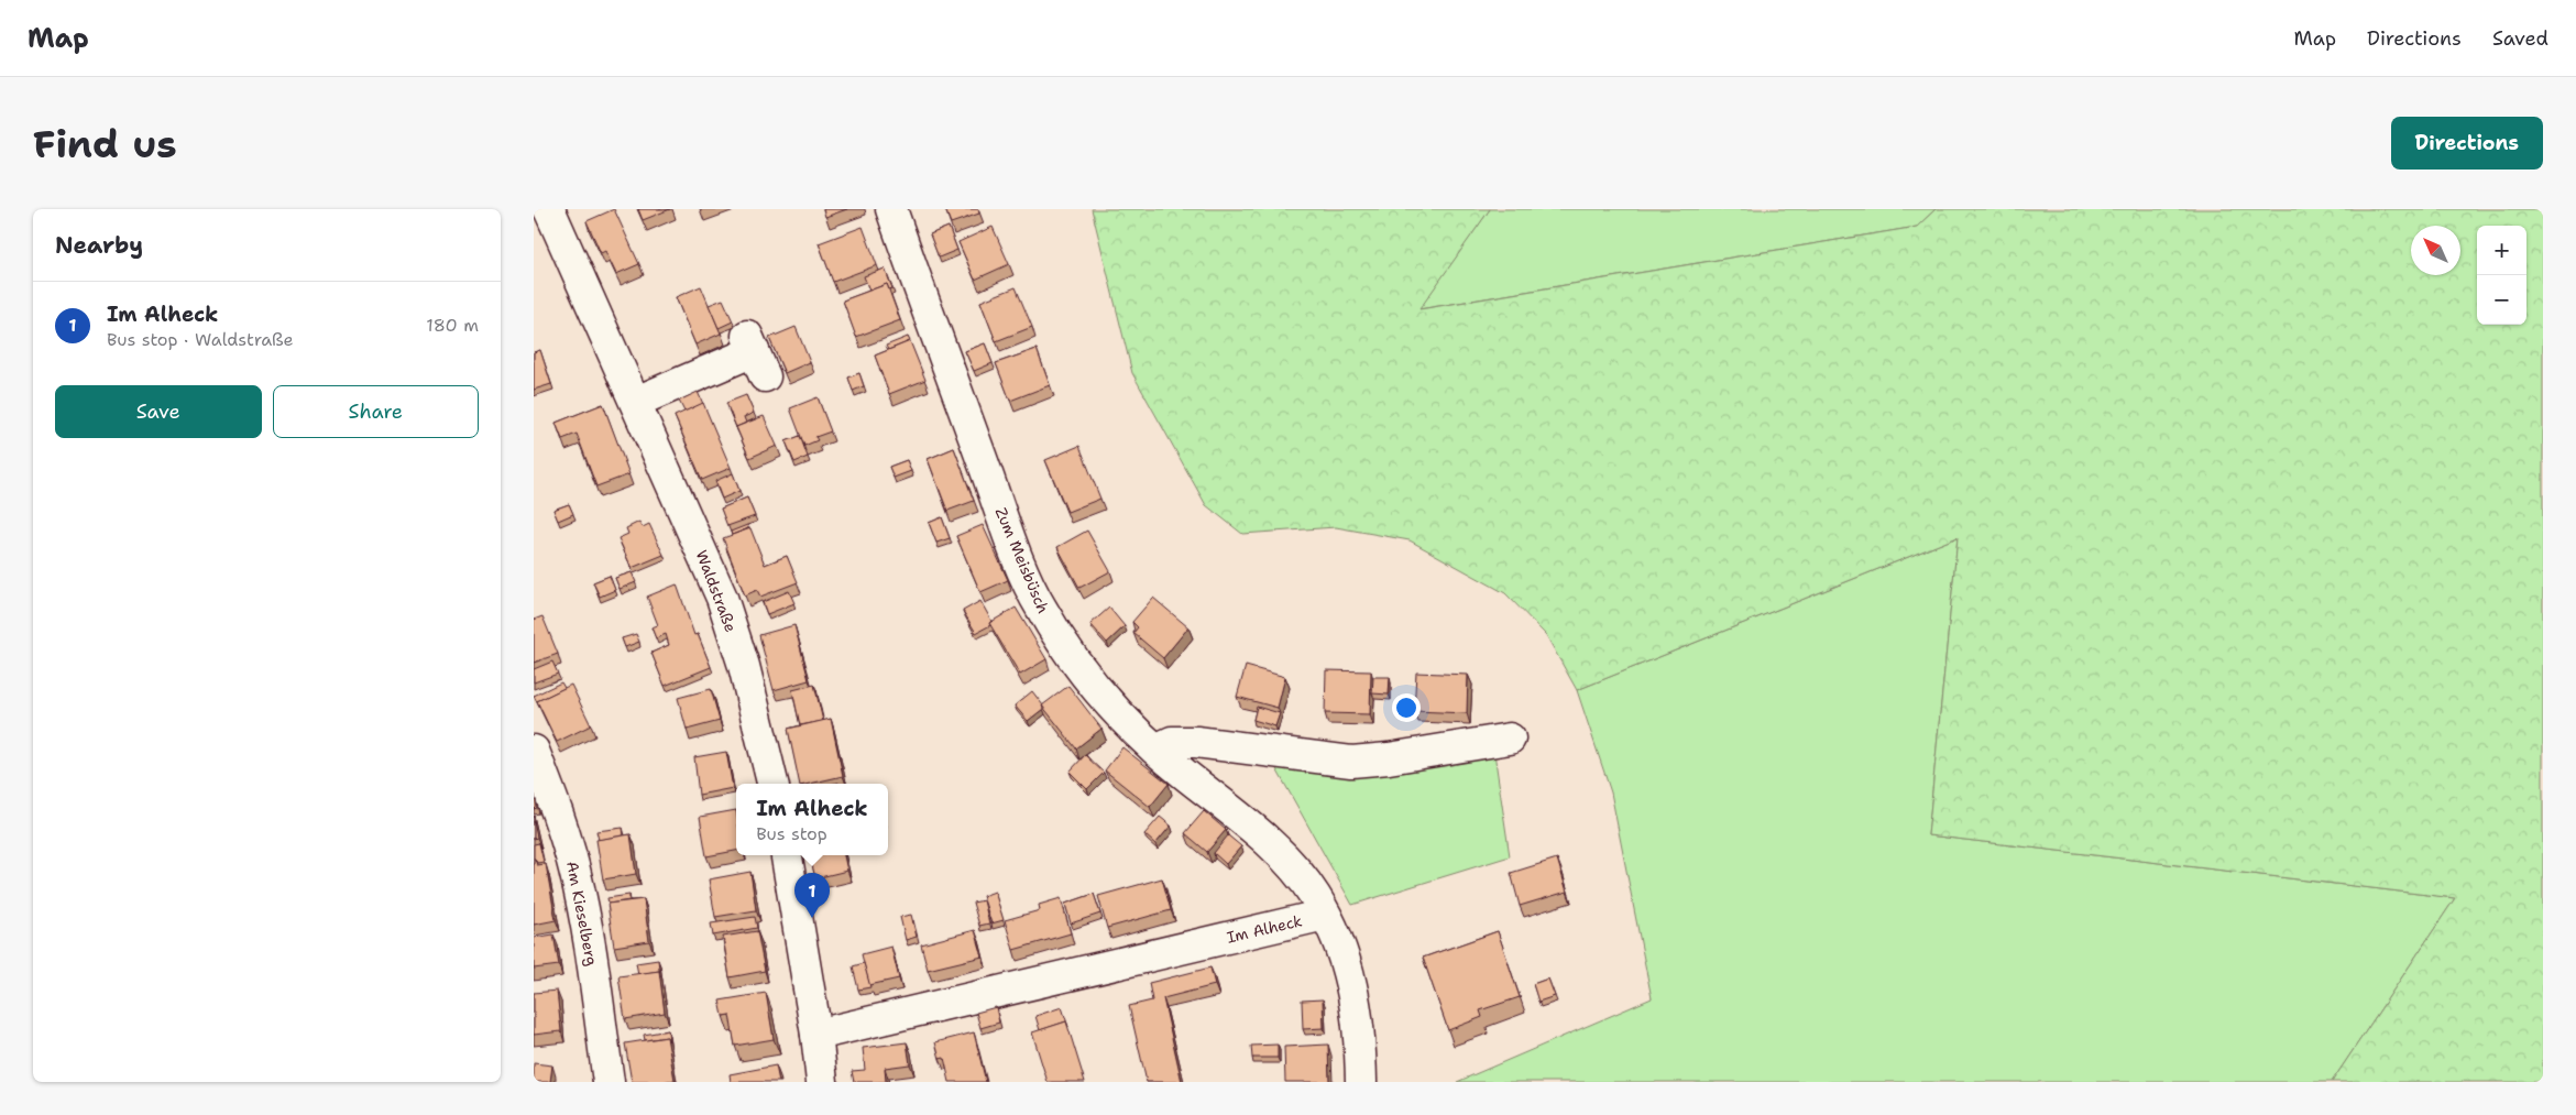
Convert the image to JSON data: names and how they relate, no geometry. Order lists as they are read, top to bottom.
{
  "streets": {
    "street": [
      "Zum Meisbüsch",
      "Waldstraße",
      "Am Kieselberg",
      "Im Alheck"
    ]
  },
  "crossings": [
    ["Zum Meisbüsch", "Im Alheck"]
  ],
  "north": "top left",
  "page": {
    "header": "Map",
    "nav": ["Map", "Directions", "Saved"],
    "buttons": [
      "Directions",
      ["Save", "Share"]
    ],
    "title": "Find us",
    "heading": "Nearby",
    "map_buttons": ["+", "−"],
    "list": [
      {
        "mark": "1",
        "name": "Im Alheck",
        "note": "Bus stop · Waldstraße",
        "value": "180 m"
      }
    ],
    "popup": ["Im Alheck", "Bus stop"],
    "pins": "1"
  }
}
